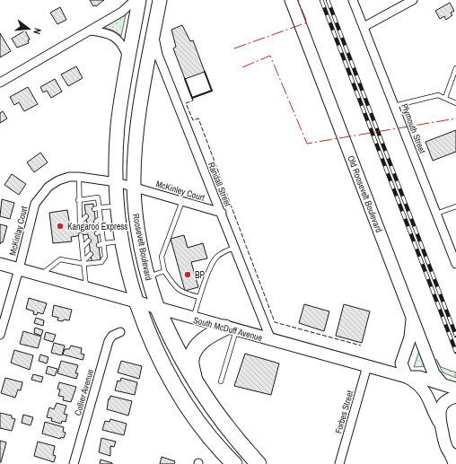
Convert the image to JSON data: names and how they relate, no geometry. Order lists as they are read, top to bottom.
{
  "streets": {
    "highway": ["Roosevelt Boulevard"],
    "main road": ["Old Roosevelt Boulevard", "South McDuff Avenue"],
    "street": [
      "Plymouth Street",
      "Randall Street",
      "McKinley Court",
      "McKinlay Court",
      "Collier Avenue",
      "Forbes Street"
    ]
  },
  "crossings": [
    ["Randall Street", "McKinley Court"],
    ["Randall Street", "Roosevelt Boulevard"],
    ["Randall Street", "South McDuff Avenue"],
    ["McKinley Court", "McKinlay Court"],
    ["McKinley Court", "Roosevelt Boulevard"],
    ["Old Roosevelt Boulevard", "South McDuff Avenue"],
    ["McKinlay Court", "Roosevelt Boulevard"],
    ["McKinlay Court", "South McDuff Avenue"],
    ["Roosevelt Boulevard", "South McDuff Avenue"],
    ["South McDuff Avenue", "Forbes Street"]
  ],
  "places": ["Kangaroo Express", "BP"],
  "north": "right"
}
